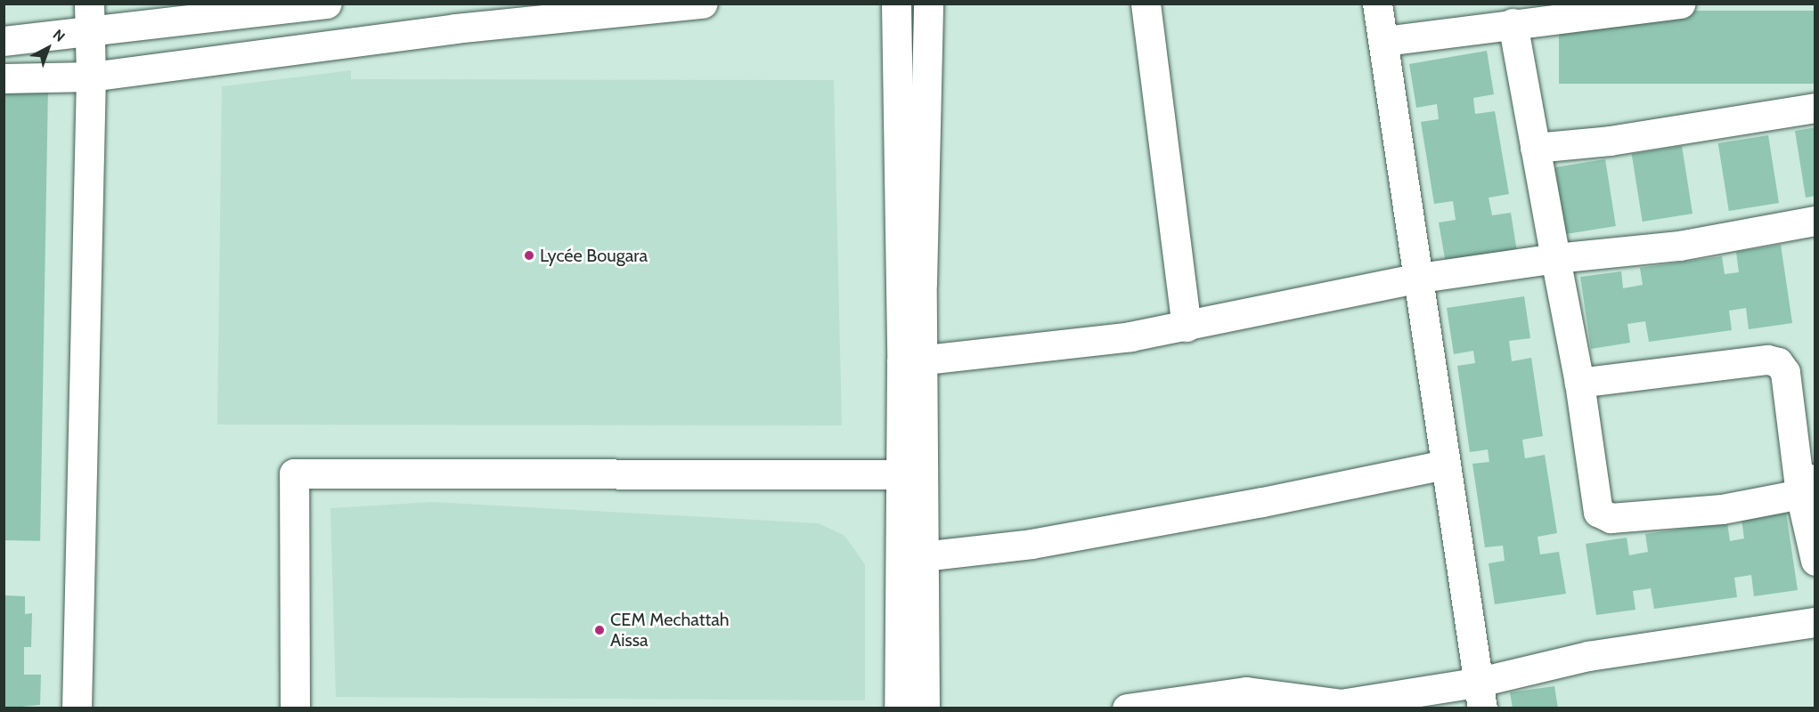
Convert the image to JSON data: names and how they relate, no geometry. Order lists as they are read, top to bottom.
{
  "places": ["Lycée Bougara", "CEM Mechattah Aissa"],
  "north": "top right"
}
